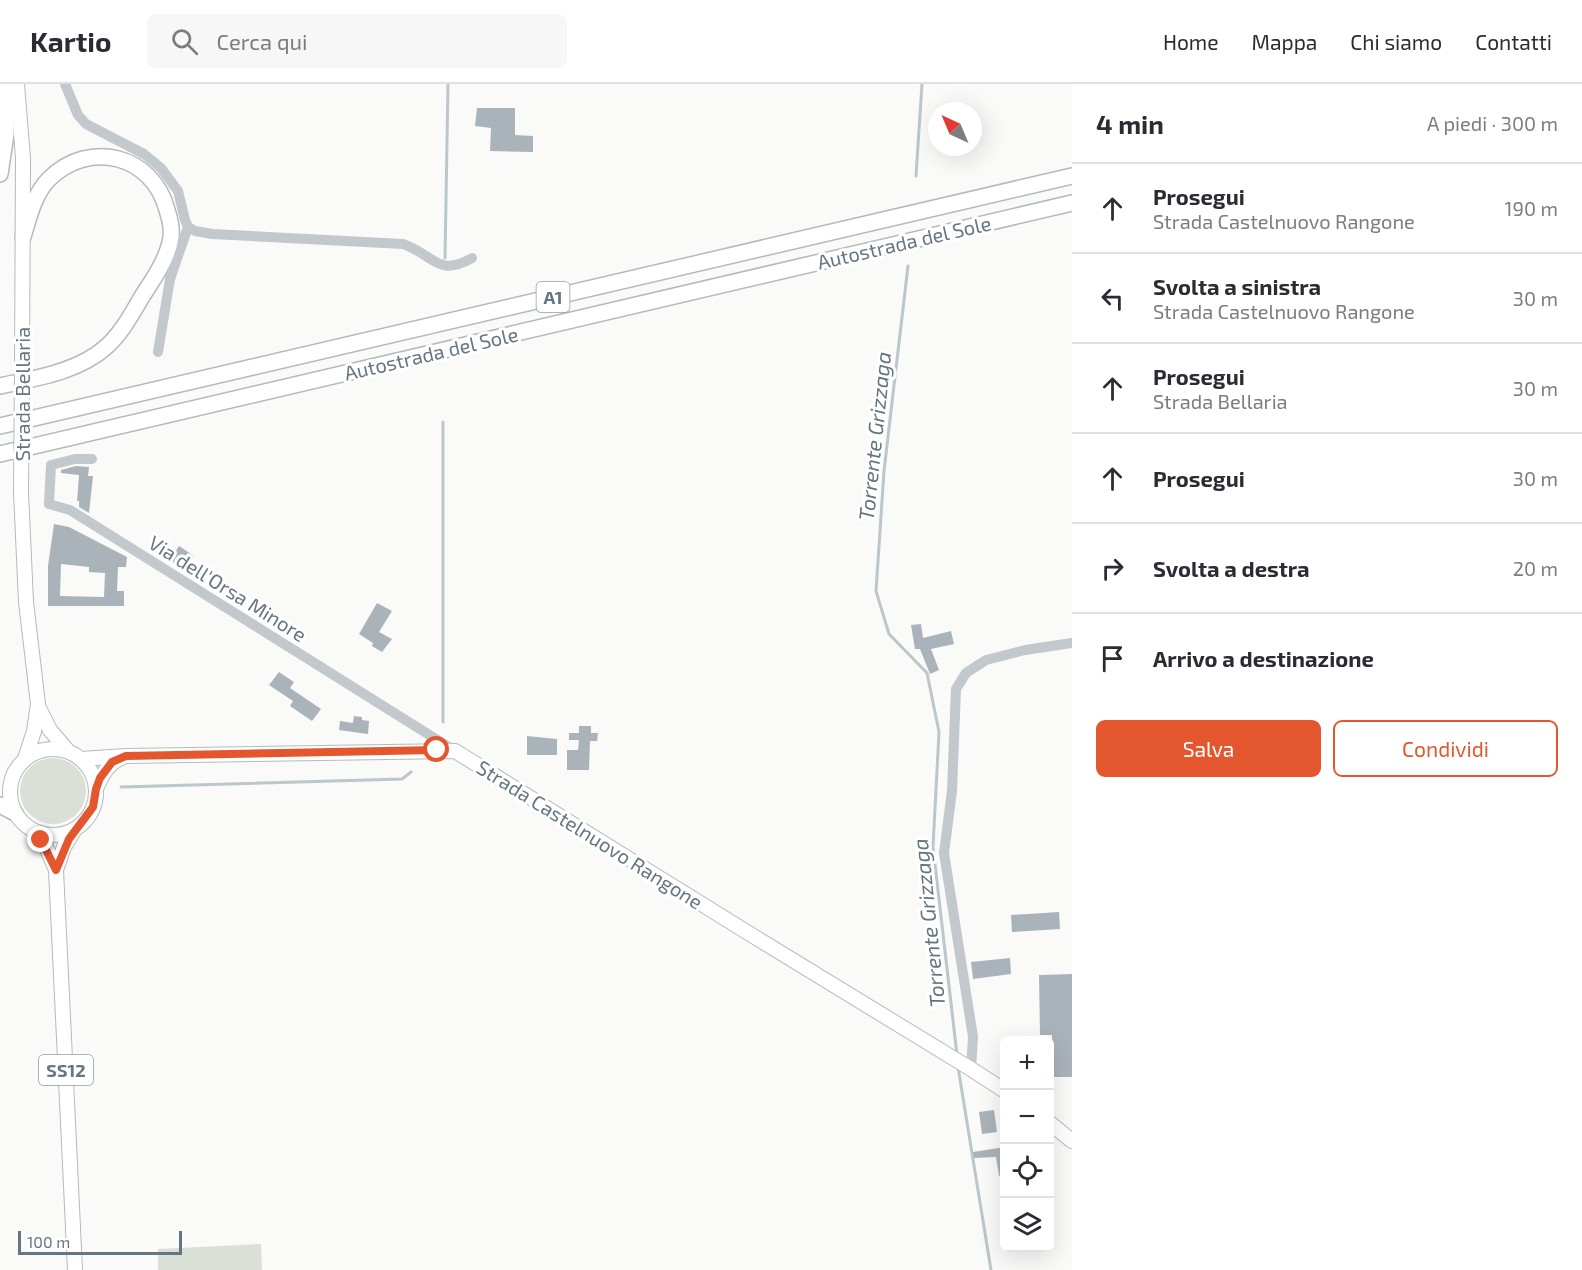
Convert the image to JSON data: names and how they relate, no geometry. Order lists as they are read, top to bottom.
{
  "streets": {
    "highway": ["Autostrada del Sole", "A1"],
    "main road": ["Strada Bellaria", "Strada Castelnuovo Rangone", "SS12"],
    "street": ["Via dell'Orsa Minore"]
  },
  "crossings": [
    ["Strada Bellaria", "Strada Castelnuovo Rangone"],
    ["Via dell'Orsa Minore", "Strada Castelnuovo Rangone"]
  ],
  "water": ["Torrente Grizzaga"],
  "scale_bar": "100 m",
  "north": "top left",
  "page": {
    "header": "Kartio",
    "search": "Cerca qui",
    "nav": [
      "Home",
      "Mappa",
      "Chi siamo",
      "Contatti"
    ],
    "heading": ["4 min", "A piedi · 300 m"],
    "list": [
      ["Prosegui", "Strada Castelnuovo Rangone", "190 m"],
      ["Svolta a sinistra", "Strada Castelnuovo Rangone", "30 m"],
      ["Prosegui", "Strada Bellaria", "30 m"],
      ["Prosegui", "30 m"],
      ["Svolta a destra", "20 m"],
      "Arrivo a destinazione"
    ],
    "buttons": ["Salva", "Condividi"],
    "map_buttons": ["+", "−"],
    "scale": "100 m"
  }
}
